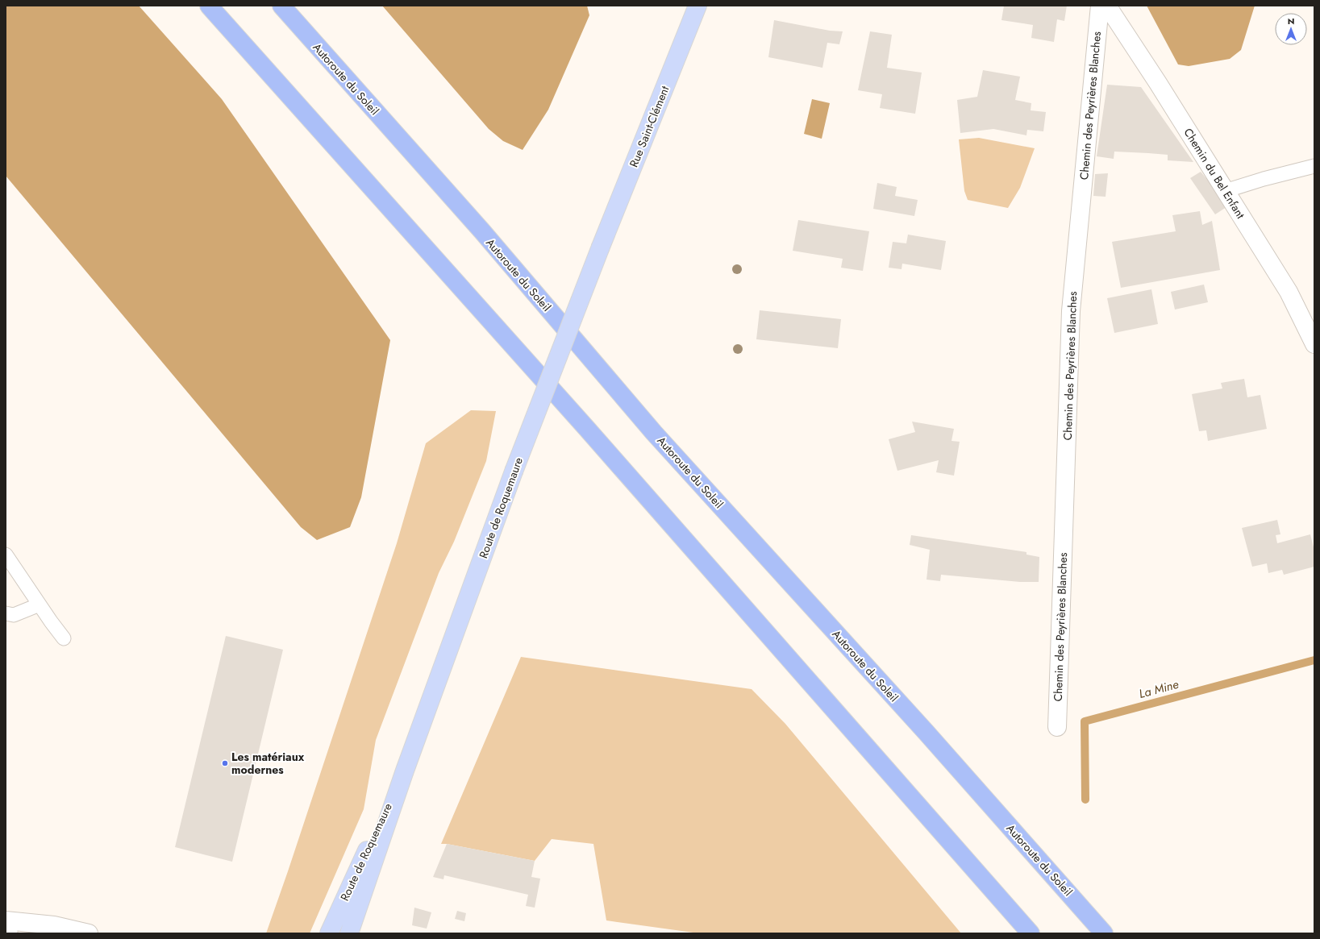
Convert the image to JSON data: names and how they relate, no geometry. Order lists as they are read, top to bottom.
{
  "streets": {
    "highway": ["Autoroute du Soleil"],
    "main road": ["Rue Saint-Clément", "Route de Roquemaure"],
    "street": ["Chemin des Peyrières Blanches", "Chemin du Bel Enfant"]
  },
  "crossings": [
    ["Rue Saint-Clément", "Route de Roquemaure"]
  ],
  "water": ["La Mine"],
  "places": ["Les matériaux modernes"],
  "north": "top"
}
